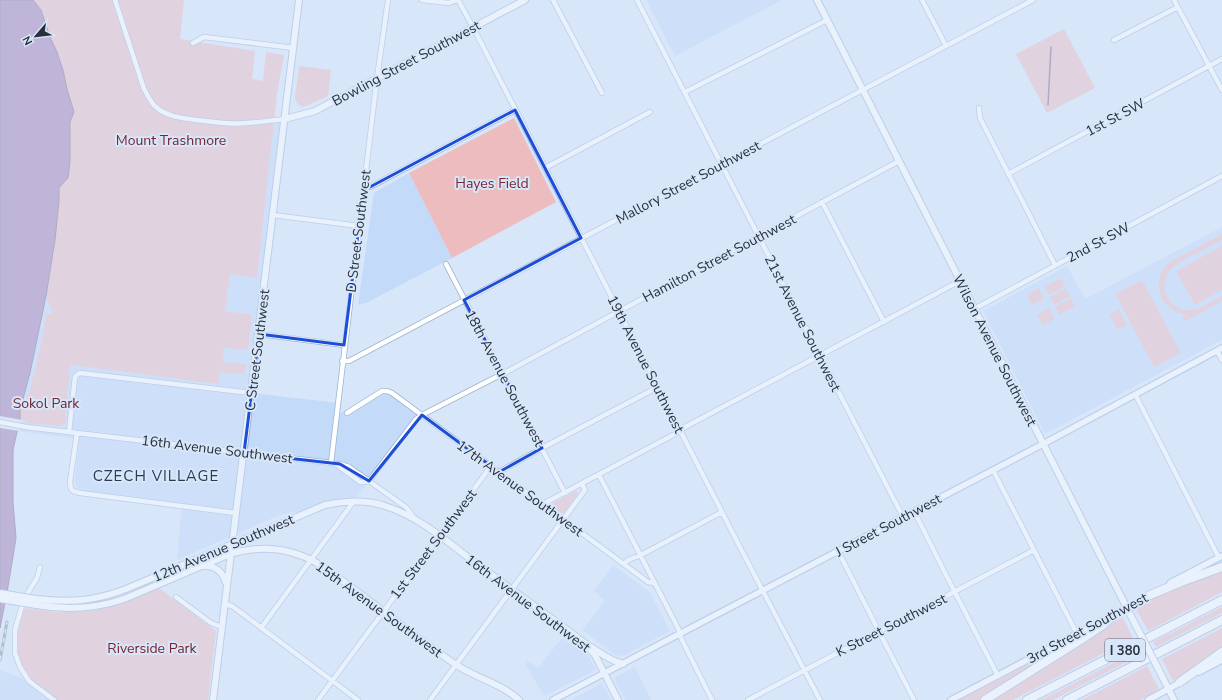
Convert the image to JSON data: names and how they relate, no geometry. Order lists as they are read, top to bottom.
{
  "streets": {
    "highway": ["I 380"],
    "main road": [
      "Bowling Street Southwest",
      "C Street Southwest",
      "Wilson Avenue Southwest",
      "16th Avenue Southwest",
      "12th Avenue Southwest",
      "15th Avenue Southwest"
    ],
    "street": [
      "1st St SW",
      "Mallory Street Southwest",
      "D Street Southwest",
      "2nd St SW",
      "Hamilton Street Southwest",
      "21st Avenue Southwest",
      "19th Avenue Southwest",
      "18th Avenue Southwest",
      "17th Avenue Southwest",
      "J Street Southwest",
      "1st Street Southwest",
      "K Street Southwest",
      "3rd Street Southwest"
    ]
  },
  "crossings": [
    ["Bowling Street Southwest", "D Street Southwest"],
    ["Bowling Street Southwest", "C Street Southwest"],
    ["Bowling Street Southwest", "19th Avenue Southwest"],
    ["Mallory Street Southwest", "D Street Southwest"],
    ["Mallory Street Southwest", "21st Avenue Southwest"],
    ["Mallory Street Southwest", "Wilson Avenue Southwest"],
    ["Mallory Street Southwest", "19th Avenue Southwest"],
    ["Mallory Street Southwest", "18th Avenue Southwest"],
    ["D Street Southwest", "16th Avenue Southwest"],
    ["2nd St SW", "Wilson Avenue Southwest"],
    ["Hamilton Street Southwest", "21st Avenue Southwest"],
    ["Hamilton Street Southwest", "Wilson Avenue Southwest"],
    ["Hamilton Street Southwest", "19th Avenue Southwest"],
    ["Hamilton Street Southwest", "18th Avenue Southwest"],
    ["Hamilton Street Southwest", "16th Avenue Southwest"],
    ["Hamilton Street Southwest", "17th Avenue Southwest"],
    ["21st Avenue Southwest", "J Street Southwest"],
    ["C Street Southwest", "16th Avenue Southwest"],
    ["C Street Southwest", "12th Avenue Southwest"],
    ["C Street Southwest", "15th Avenue Southwest"],
    ["Wilson Avenue Southwest", "J Street Southwest"],
    ["Wilson Avenue Southwest", "3rd Street Southwest"],
    ["19th Avenue Southwest", "J Street Southwest"],
    ["19th Avenue Southwest", "K Street Southwest"],
    ["16th Avenue Southwest", "J Street Southwest"],
    ["16th Avenue Southwest", "1st Street Southwest"],
    ["16th Avenue Southwest", "12th Avenue Southwest"],
    ["17th Avenue Southwest", "1st Street Southwest"],
    ["1st Street Southwest", "12th Avenue Southwest"],
    ["1st Street Southwest", "15th Avenue Southwest"],
    ["12th Avenue Southwest", "15th Avenue Southwest"]
  ],
  "districts": ["CZECH VILLAGE"],
  "parks": [
    "Mount Trashmore",
    "Hayes Field",
    "Sokol Park",
    "Riverside Park"
  ],
  "north": "bottom left"
}
